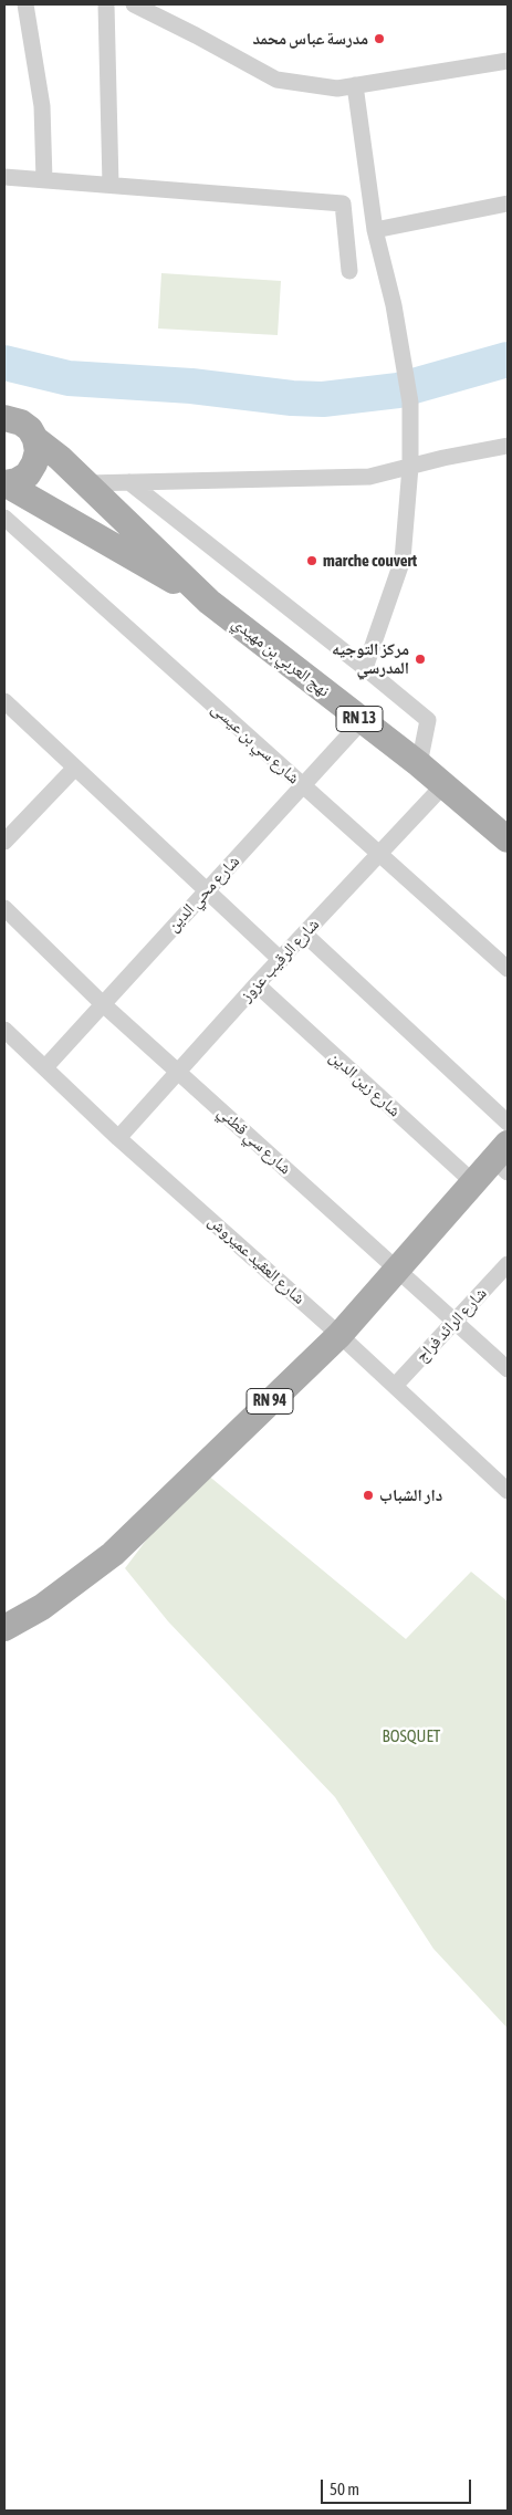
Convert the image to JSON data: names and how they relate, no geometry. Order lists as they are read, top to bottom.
{
  "streets": {
    "main road": ["نهج العربي بن مهيدي", "RN 13", "RN 94"],
    "street": [
      "شارع سي بن عيسى",
      "شارع محي الدين",
      "شارع الرقيب عزوز",
      "شارع زين الدين",
      "شارع سي قطني",
      "شارع العقيد عميروش",
      "شارع الرائد فراج"
    ]
  },
  "crossings": [
    ["نهج العربي بن مهيدي", "RN 13"],
    ["نهج العربي بن مهيدي", "شارع محي الدين"],
    ["نهج العربي بن مهيدي", "شارع الرقيب عزوز"],
    ["شارع سي بن عيسى", "شارع محي الدين"],
    ["شارع سي بن عيسى", "شارع الرقيب عزوز"],
    ["شارع محي الدين", "شارع سي قطني"],
    ["شارع محي الدين", "شارع العقيد عميروش"],
    ["شارع الرقيب عزوز", "شارع زين الدين"],
    ["شارع الرقيب عزوز", "شارع سي قطني"],
    ["شارع الرقيب عزوز", "شارع العقيد عميروش"],
    ["شارع زين الدين", "RN 94"],
    ["شارع سي قطني", "شارع الرائد فراج"],
    ["شارع سي قطني", "RN 94"],
    ["شارع العقيد عميروش", "شارع الرائد فراج"],
    ["شارع العقيد عميروش", "RN 94"]
  ],
  "parks": ["BOSQUET"],
  "places": [
    "مدرسة عباس محمد",
    "marche couvert",
    "مركز التوجيه المدرسي",
    "دار الشباب"
  ],
  "scale_bar": "50 m"
}
